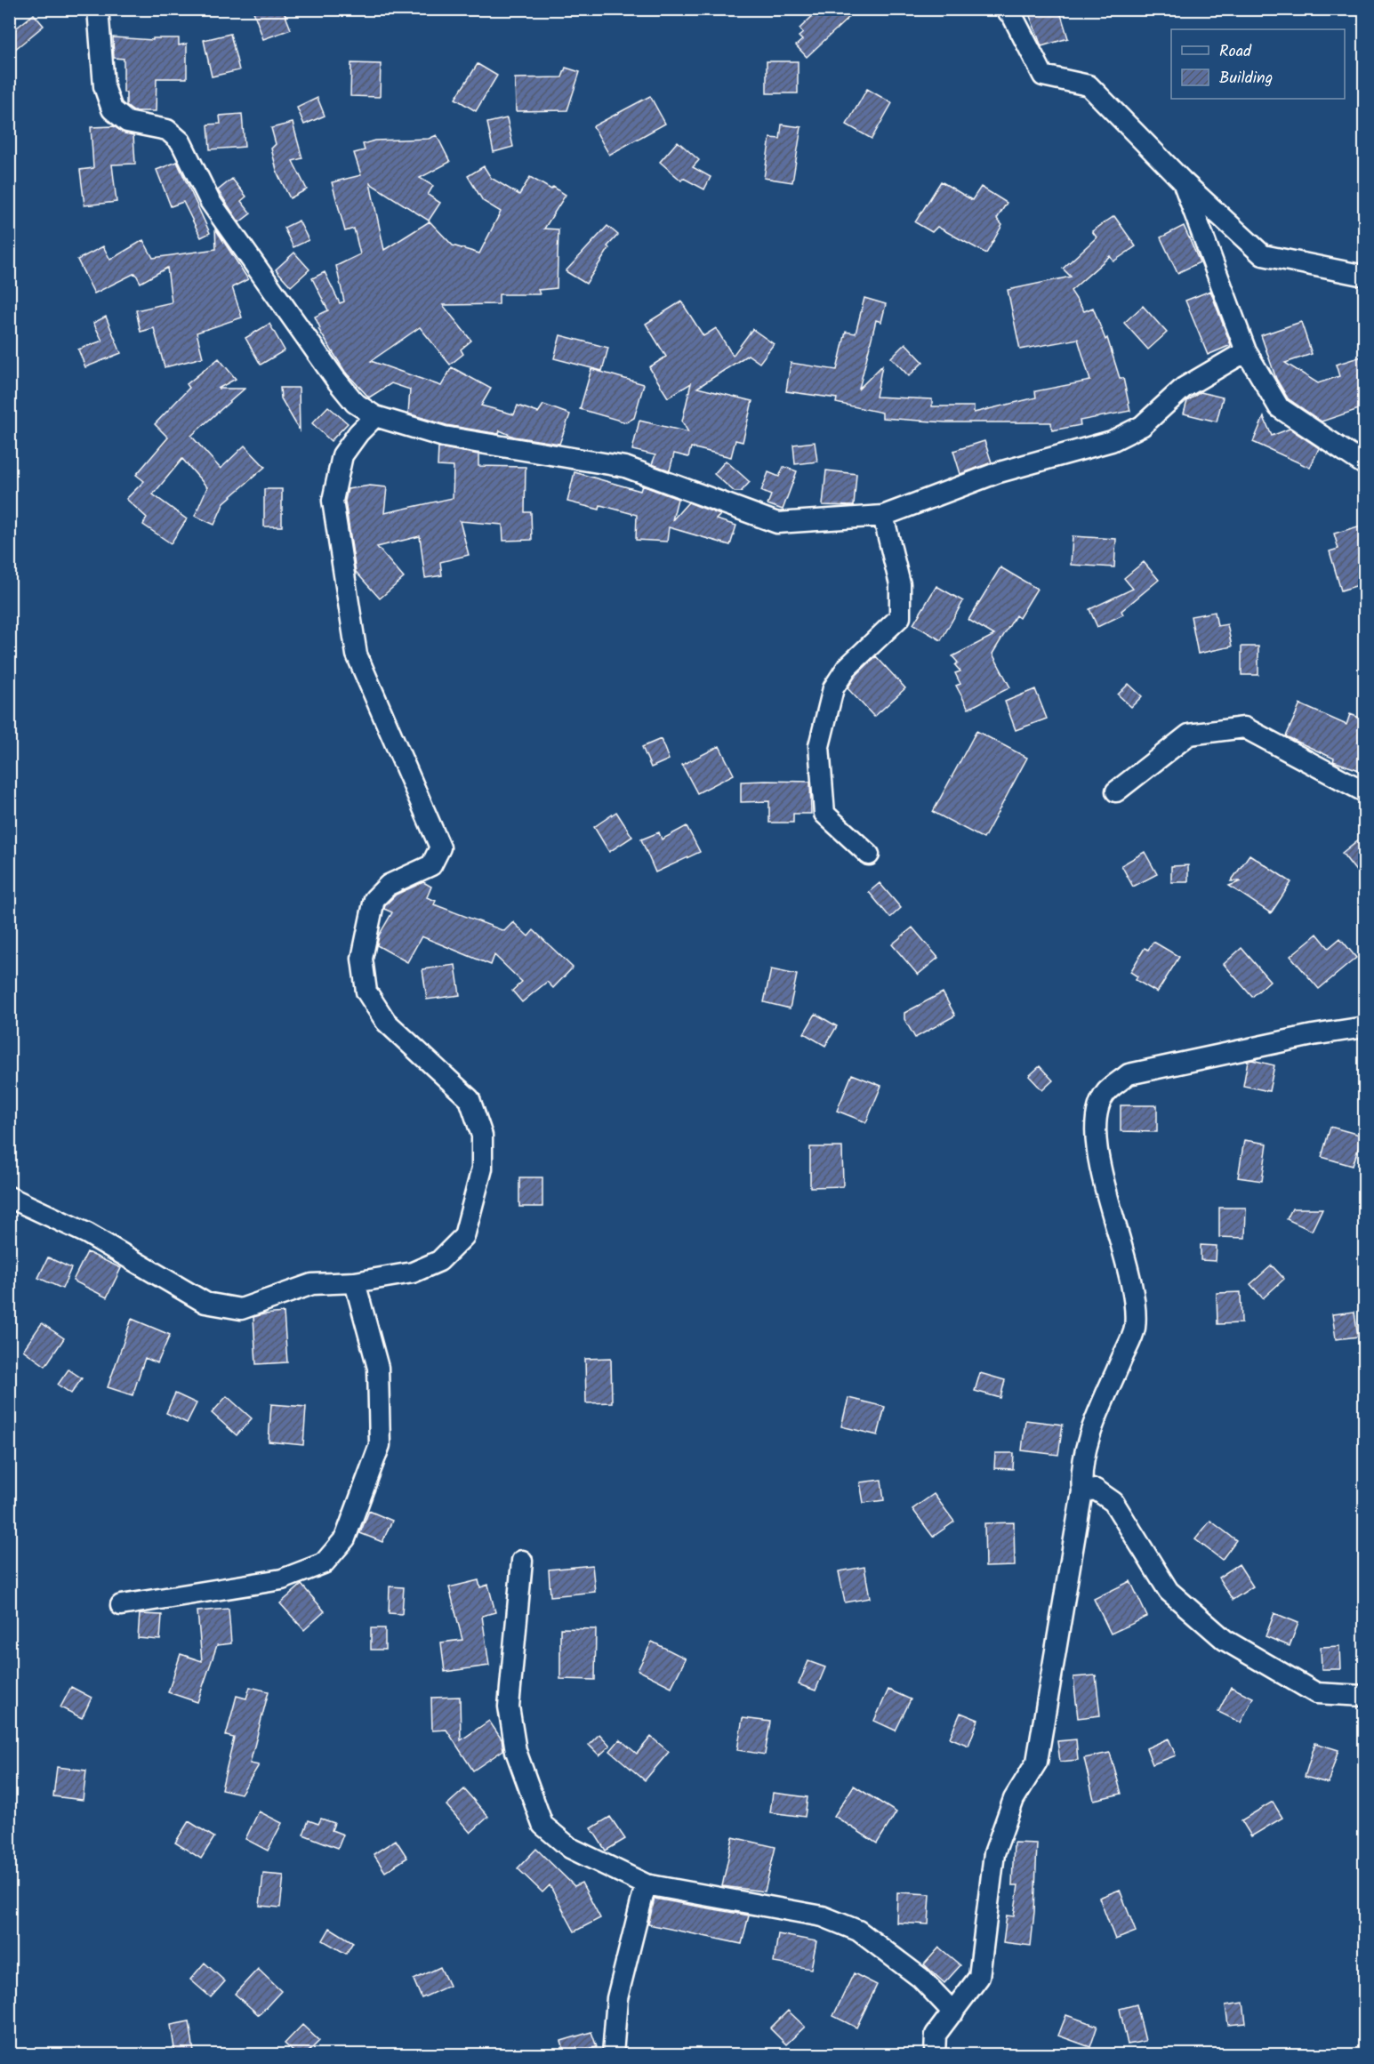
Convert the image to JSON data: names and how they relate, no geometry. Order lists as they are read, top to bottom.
{
  "legend": ["Road", "Building"]
}
